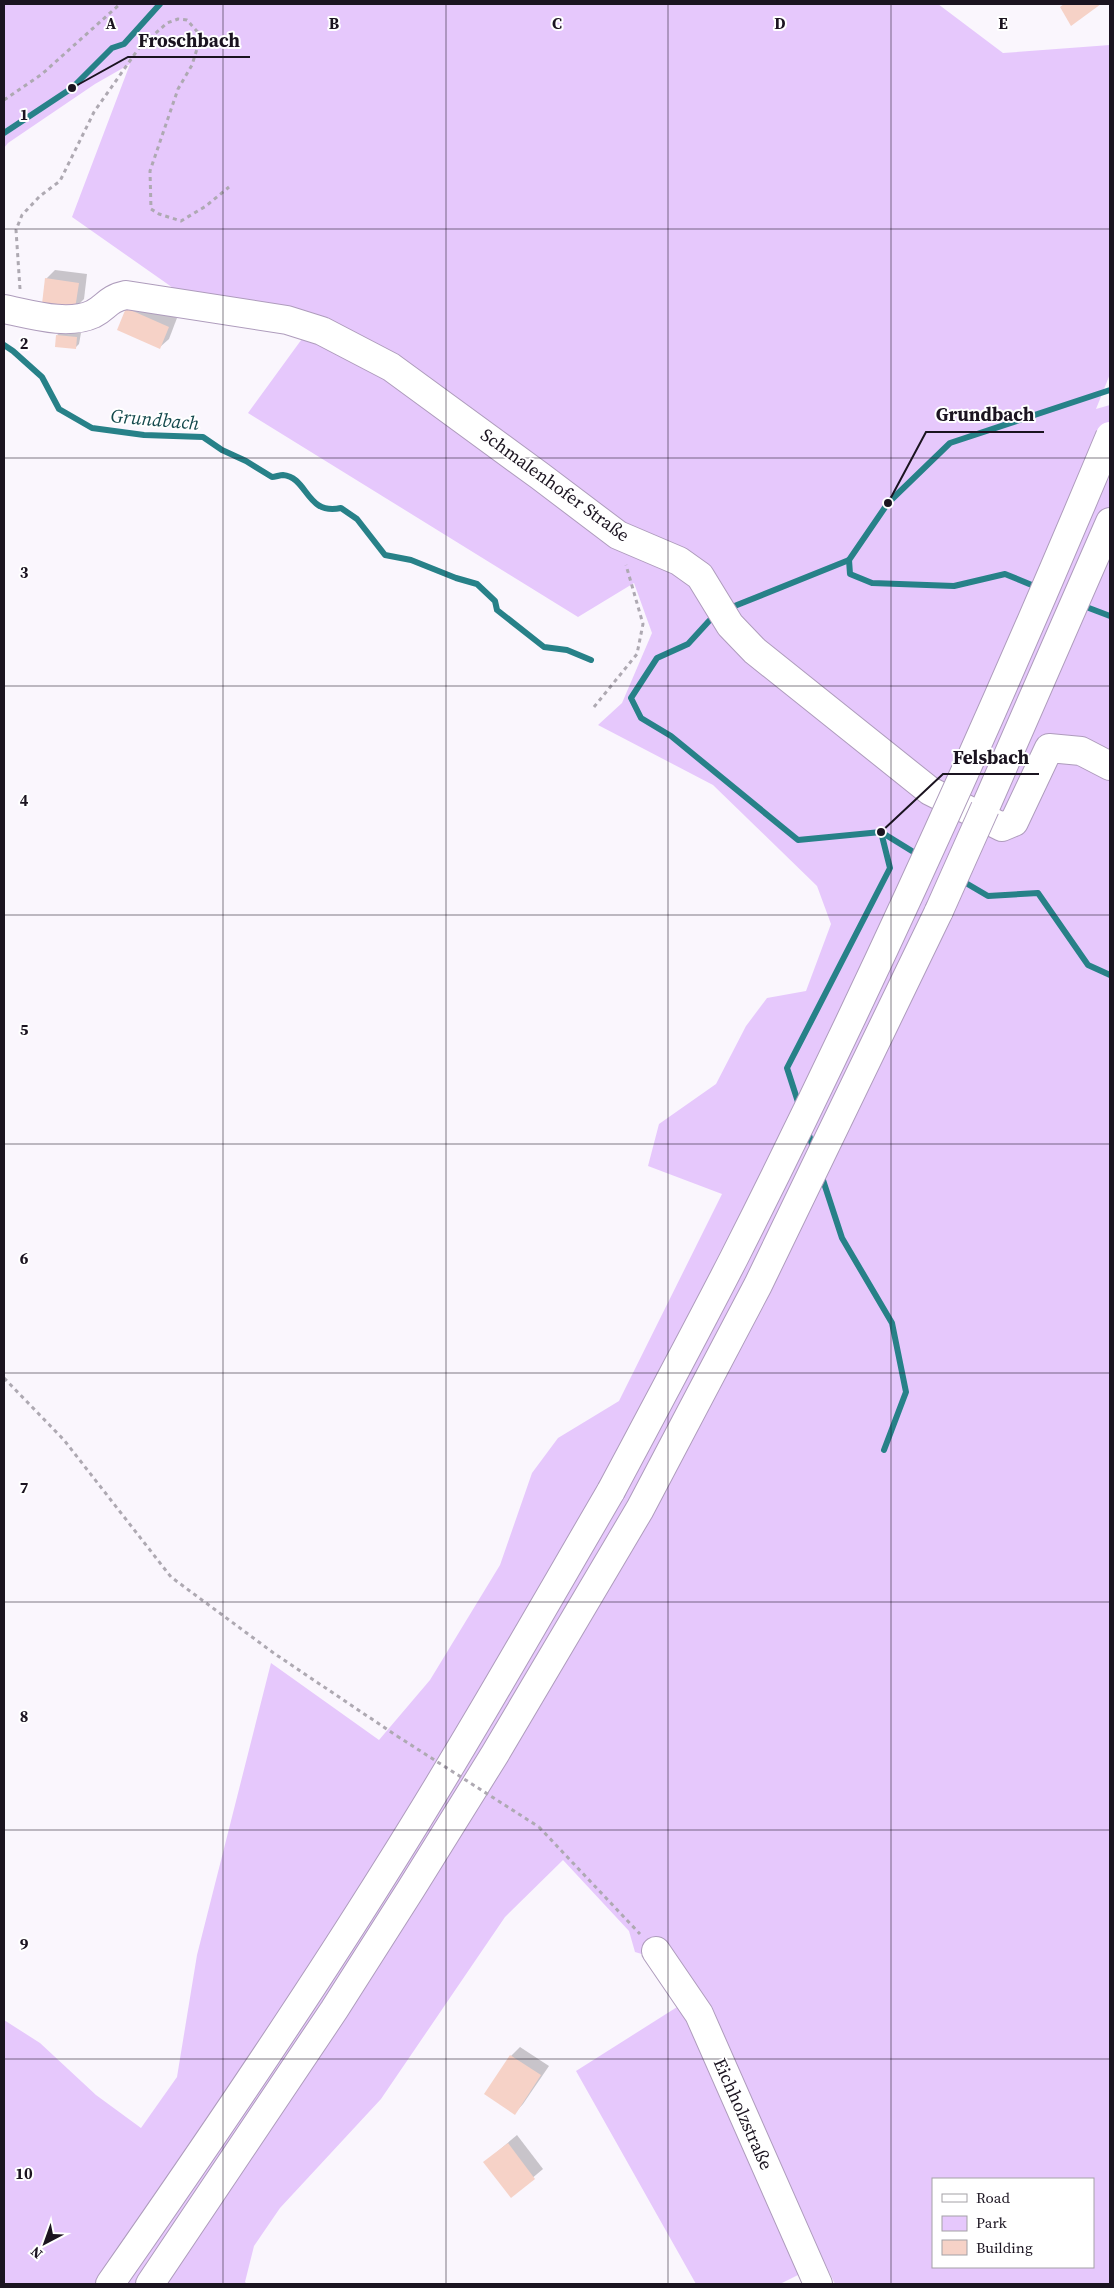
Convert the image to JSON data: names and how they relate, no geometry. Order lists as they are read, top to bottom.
{
  "streets": {
    "main road": ["Schmalenhofer Straße", "Eichholzstraße"]
  },
  "water": ["Grundbach"],
  "places": ["Froschbach", "Grundbach", "Felsbach"],
  "legend": ["Road", "Park", "Building"],
  "north": "bottom left",
  "grid": {
    "columns": [
      "A",
      "B",
      "C",
      "D",
      "E"
    ],
    "rows": [
      "1",
      "2",
      "3",
      "4",
      "5",
      "6",
      "7",
      "8",
      "9",
      "10"
    ]
  }
}
